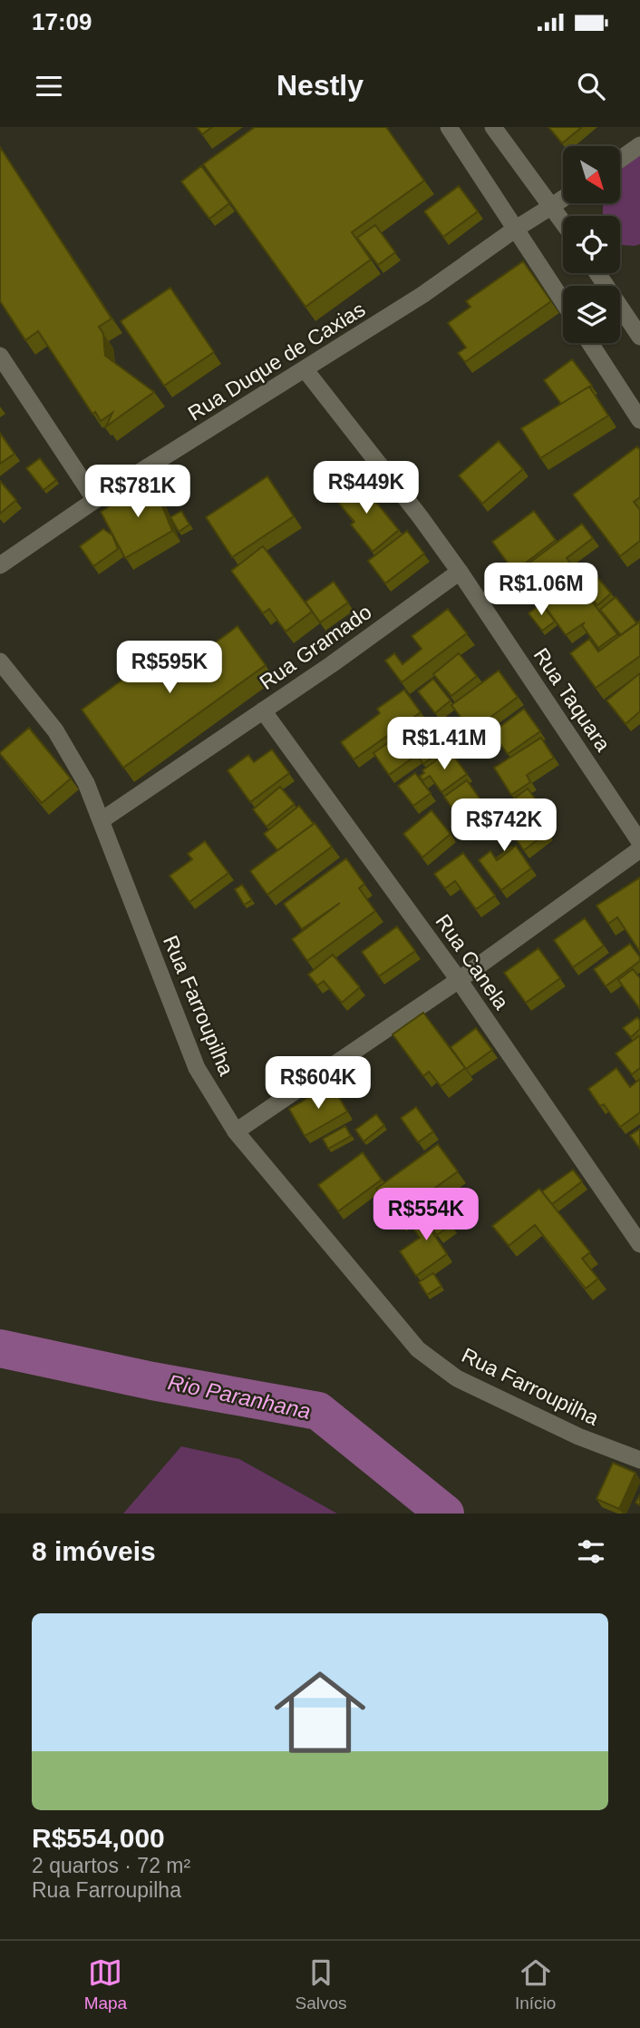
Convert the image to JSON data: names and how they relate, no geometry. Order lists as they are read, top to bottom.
{
  "streets": {
    "street": [
      "Rua Duque de Caxias",
      "Rua Gramado",
      "Rua Taquara",
      "Rua Canela",
      "Rua Farroupilha"
    ]
  },
  "crossings": [
    ["Rua Duque de Caxias", "Rua Taquara"],
    ["Rua Gramado", "Rua Taquara"],
    ["Rua Gramado", "Rua Canela"],
    ["Rua Gramado", "Rua Farroupilha"]
  ],
  "water": ["Rio Paranhana"],
  "north": "bottom right",
  "page": {
    "status": "17:09",
    "header": "Nestly",
    "price": [
      "R$449K",
      "R$781K",
      "R$1.06M",
      "R$595K",
      "R$1.41M",
      "R$742K",
      "R$604K",
      "R$554K"
    ],
    "heading": "8 imóveis",
    "list": [
      {
        "name": "R$554,000",
        "note": "2 quartos · 72 m² · Rua Farroupilha"
      }
    ],
    "tabs": ["Mapa", "Salvos", "Início"]
  }
}
